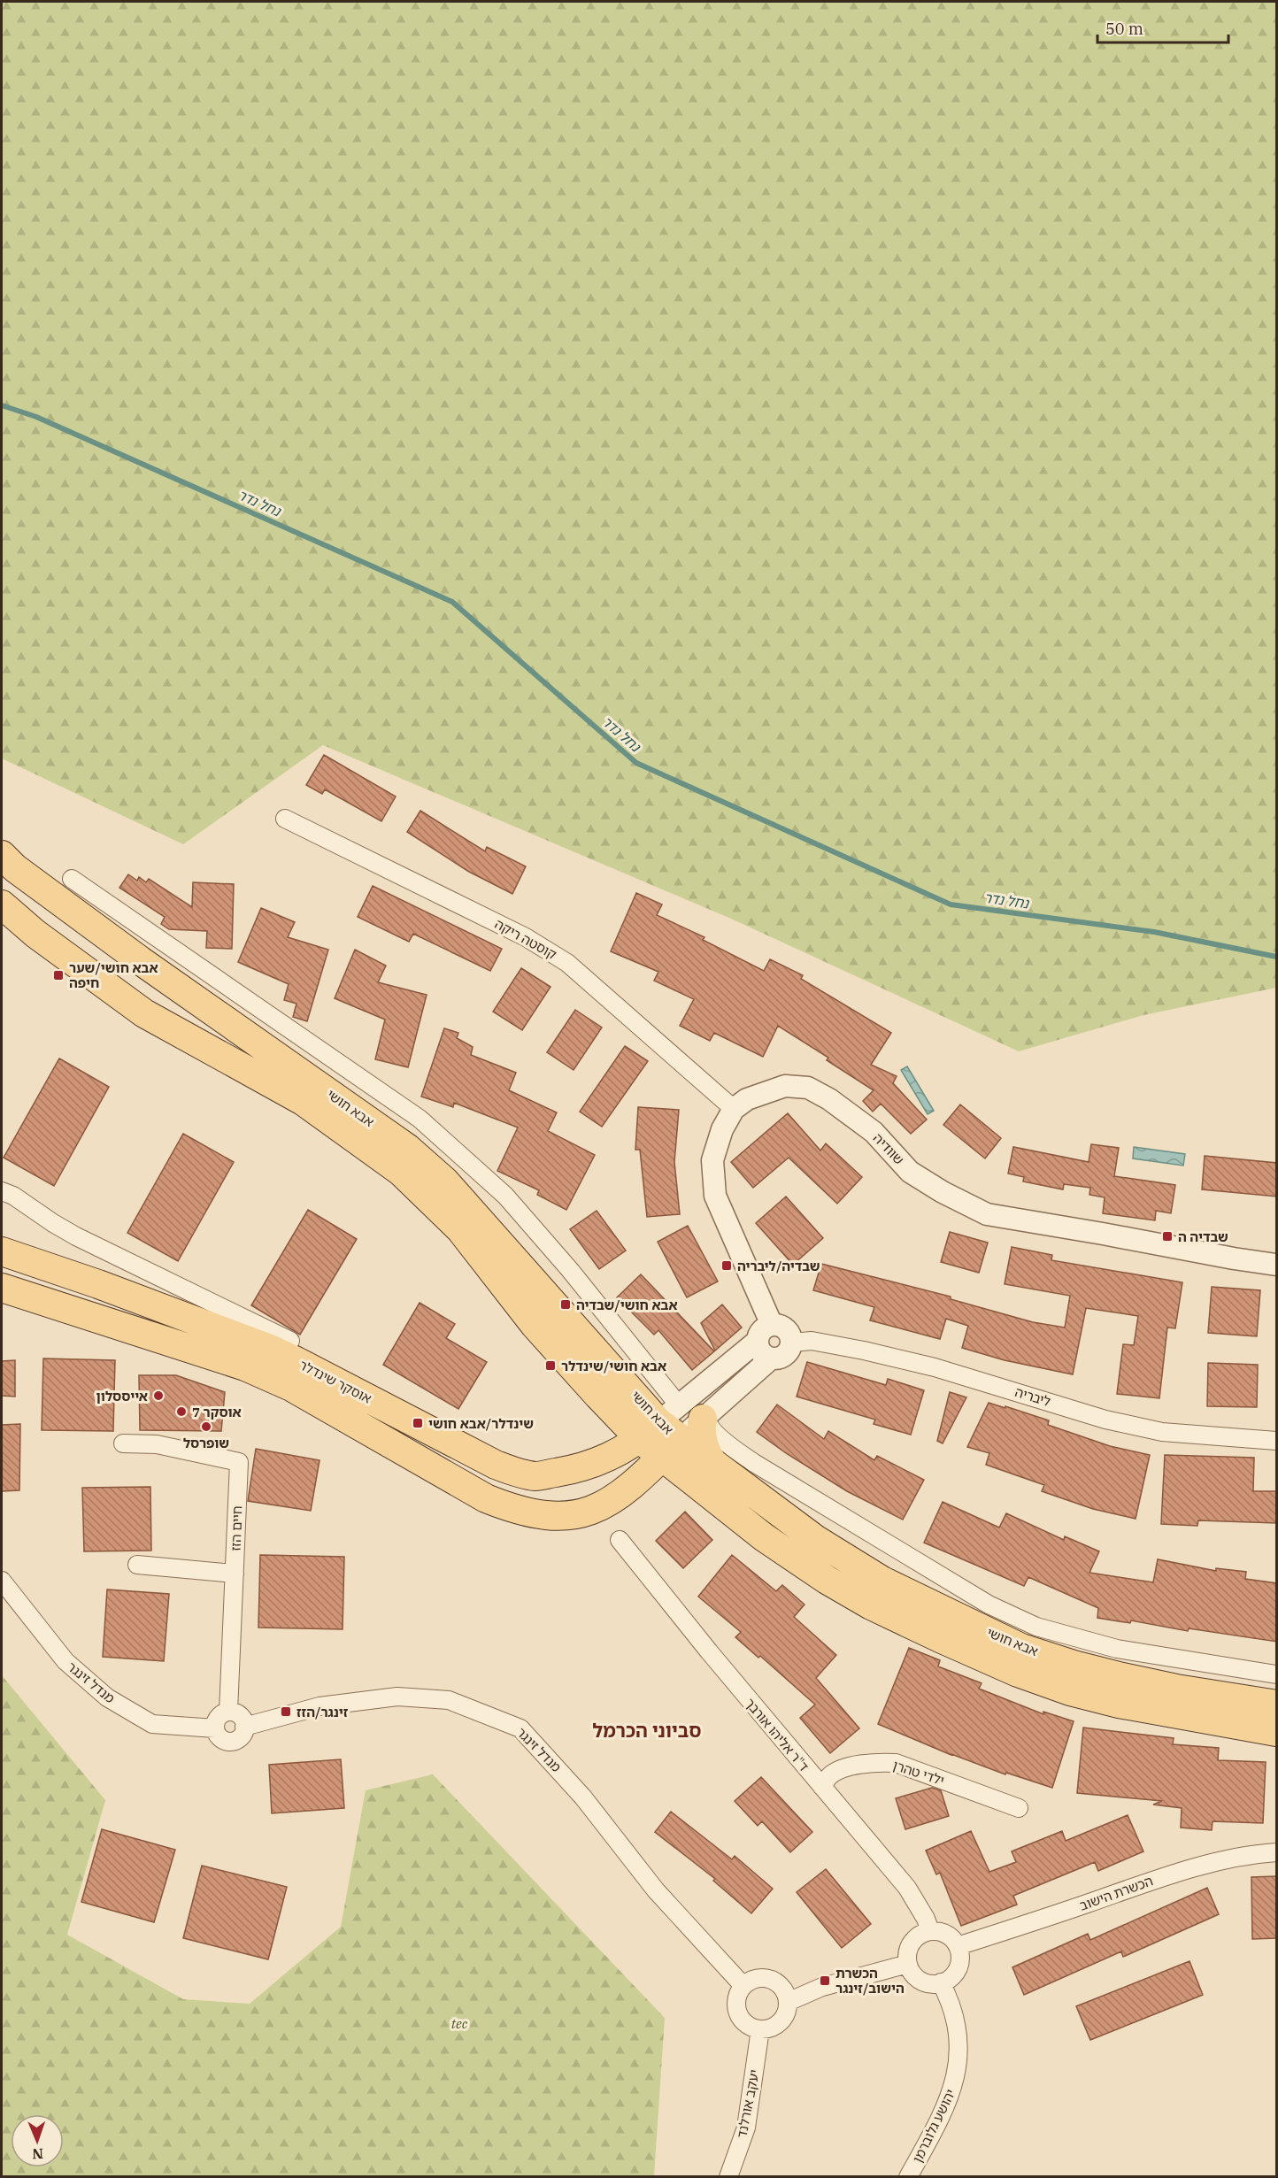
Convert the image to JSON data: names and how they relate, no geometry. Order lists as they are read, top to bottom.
{
  "streets": {
    "main road": ["אבא חושי", "אוסקר שינדלר"],
    "street": [
      "קוסטה ריקה",
      "שוודיה",
      "ליבריה",
      "חיים הזז",
      "מנדל זינגר",
      "ד\"ר אליהו אורבך",
      "ילדי טהרן",
      "הכשרת הישוב",
      "יעקב אורלנד",
      "יהושע גלוברמן"
    ]
  },
  "crossings": [
    ["קוסטה ריקה", "שוודיה"],
    ["אבא חושי", "אוסקר שינדלר"],
    ["חיים הזז", "מנדל זינגר"],
    ["מנדל זינגר", "יעקב אורלנד"],
    ["ד\"ר אליהו אורבך", "ילדי טהרן"],
    ["ד\"ר אליהו אורבך", "הכשרת הישוב"],
    ["ד\"ר אליהו אורבך", "יהושע גלוברמן"],
    ["הכשרת הישוב", "יהושע גלוברמן"]
  ],
  "districts": ["סביוני הכרמל"],
  "water": ["נחל נדר"],
  "parks": ["tec"],
  "places": {
    "transit": [
      "אבא חושי/שער חיפה",
      "שבדיה ה",
      "שבדיה/ליבריה",
      "אבא חושי/שבדיה",
      "אבא חושי/שינדלר",
      "שינדלר/אבא חושי",
      "זינגר/הזז",
      "הכשרת הישוב/זינגר"
    ],
    "other": ["אייססלון", "אוסקר 7", "שופרסל"]
  },
  "scale_bar": "50 m",
  "north": "bottom"
}
